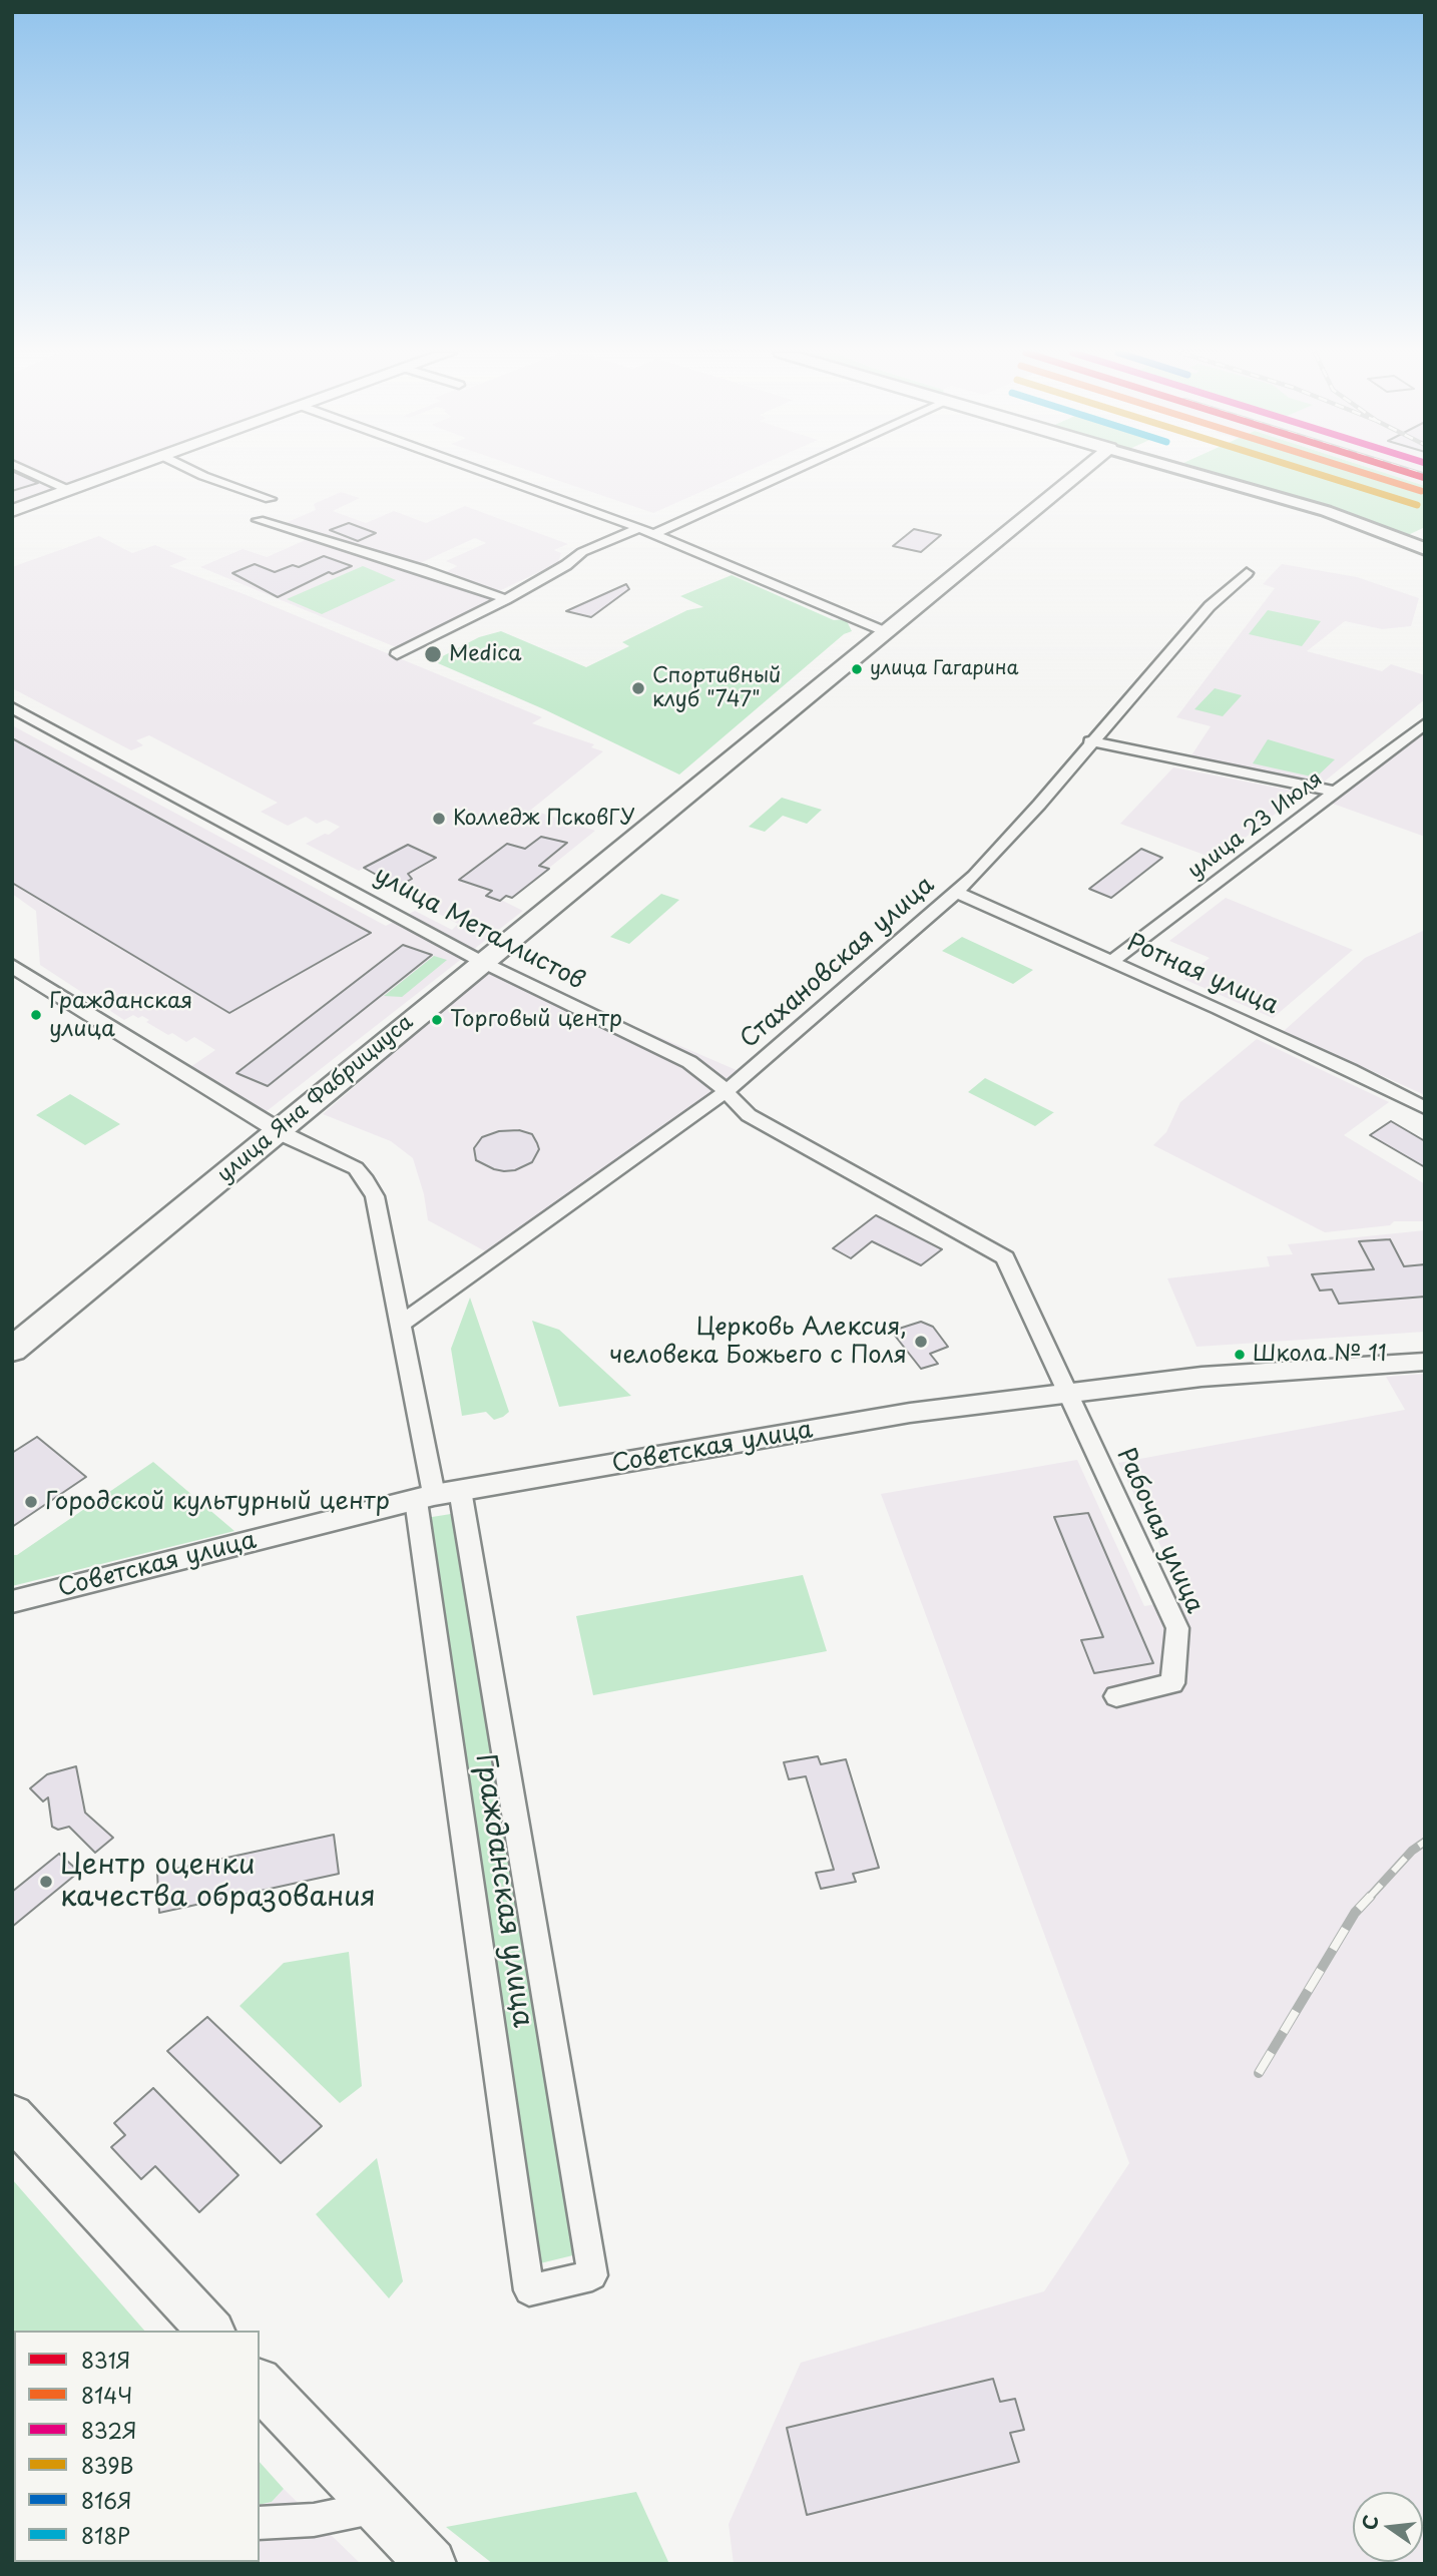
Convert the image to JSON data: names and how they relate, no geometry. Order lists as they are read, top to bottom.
{
  "streets": {
    "main road": ["улица Яна Фабрициуса"],
    "street": [
      "улица 23 Июля",
      "улица Металлистов",
      "Стахановская улица",
      "Ротная улица",
      "Советская улица",
      "Рабочая улица",
      "Гражданская улица"
    ]
  },
  "crossings": [
    ["улица 23 Июля", "Ротная улица"],
    ["улица Металлистов", "Стахановская улица"],
    ["улица Металлистов", "улица Яна Фабрициуса"],
    ["улица Металлистов", "Советская улица"],
    ["улица Металлистов", "Рабочая улица"],
    ["Стахановская улица", "Ротная улица"],
    ["Стахановская улица", "Гражданская улица"],
    ["улица Яна Фабрициуса", "Гражданская улица"],
    ["Советская улица", "Рабочая улица"],
    ["Советская улица", "Гражданская улица"]
  ],
  "places": [
    "Medica",
    "улица Гагарина",
    "Спортивный клуб \"747\"",
    "Колледж ПсковГУ",
    "Гражданская улица",
    "Торговый центр",
    "Церковь Алексия, человека Божьего с Поля",
    "Школа № 11",
    "Городской культурный центр",
    "Центр оценки качества образования"
  ],
  "lines": ["transit line 831Я", "transit line 814Ч", "transit line 839В"],
  "legend": [
    "831Я",
    "814Ч",
    "832Я",
    "839В",
    "816Я",
    "818Р"
  ],
  "north": "left"
}
